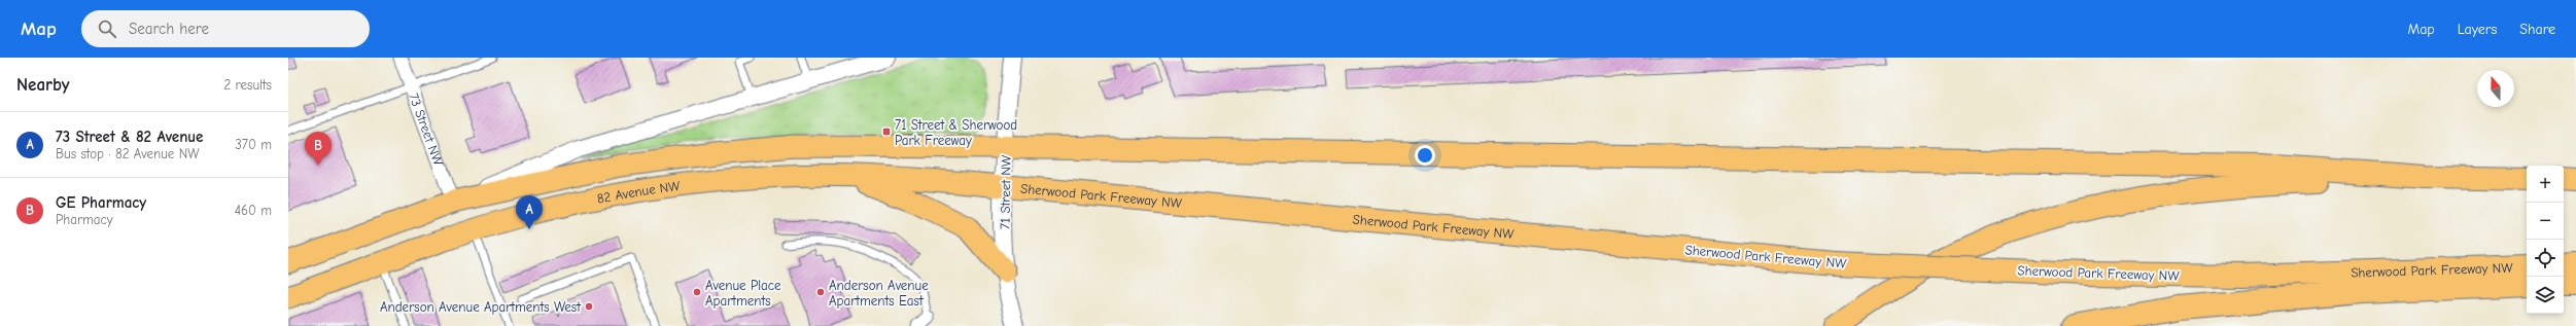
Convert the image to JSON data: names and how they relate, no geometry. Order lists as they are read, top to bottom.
{
  "streets": {
    "highway": ["Sherwood Park Freeway NW"],
    "main road": ["82 Avenue NW"],
    "street": ["73 Street NW", "71 Street NW"]
  },
  "crossings": [
    ["71 Street NW", "82 Avenue NW"],
    ["71 Street NW", "Sherwood Park Freeway NW"],
    ["82 Avenue NW", "Sherwood Park Freeway NW"]
  ],
  "places": {
    "transit": ["71 Street & Sherwood Park Freeway"],
    "other": ["Avenue Place Apartments", "Anderson Avenue Apartments East", "Anderson Avenue Apartments West"]
  },
  "north": "top",
  "page": {
    "header": "Map",
    "search": "Search here",
    "nav": ["Map", "Layers", "Share"],
    "heading": ["Nearby", "2 results"],
    "list": [
      {
        "mark": "A",
        "name": "73 Street & 82 Avenue",
        "note": "Bus stop · 82 Avenue NW",
        "value": "370 m"
      },
      {
        "mark": "B",
        "name": "GE Pharmacy",
        "note": "Pharmacy",
        "value": "460 m"
      }
    ],
    "pins": ["B", "A"],
    "map_buttons": ["+", "−"]
  }
}
